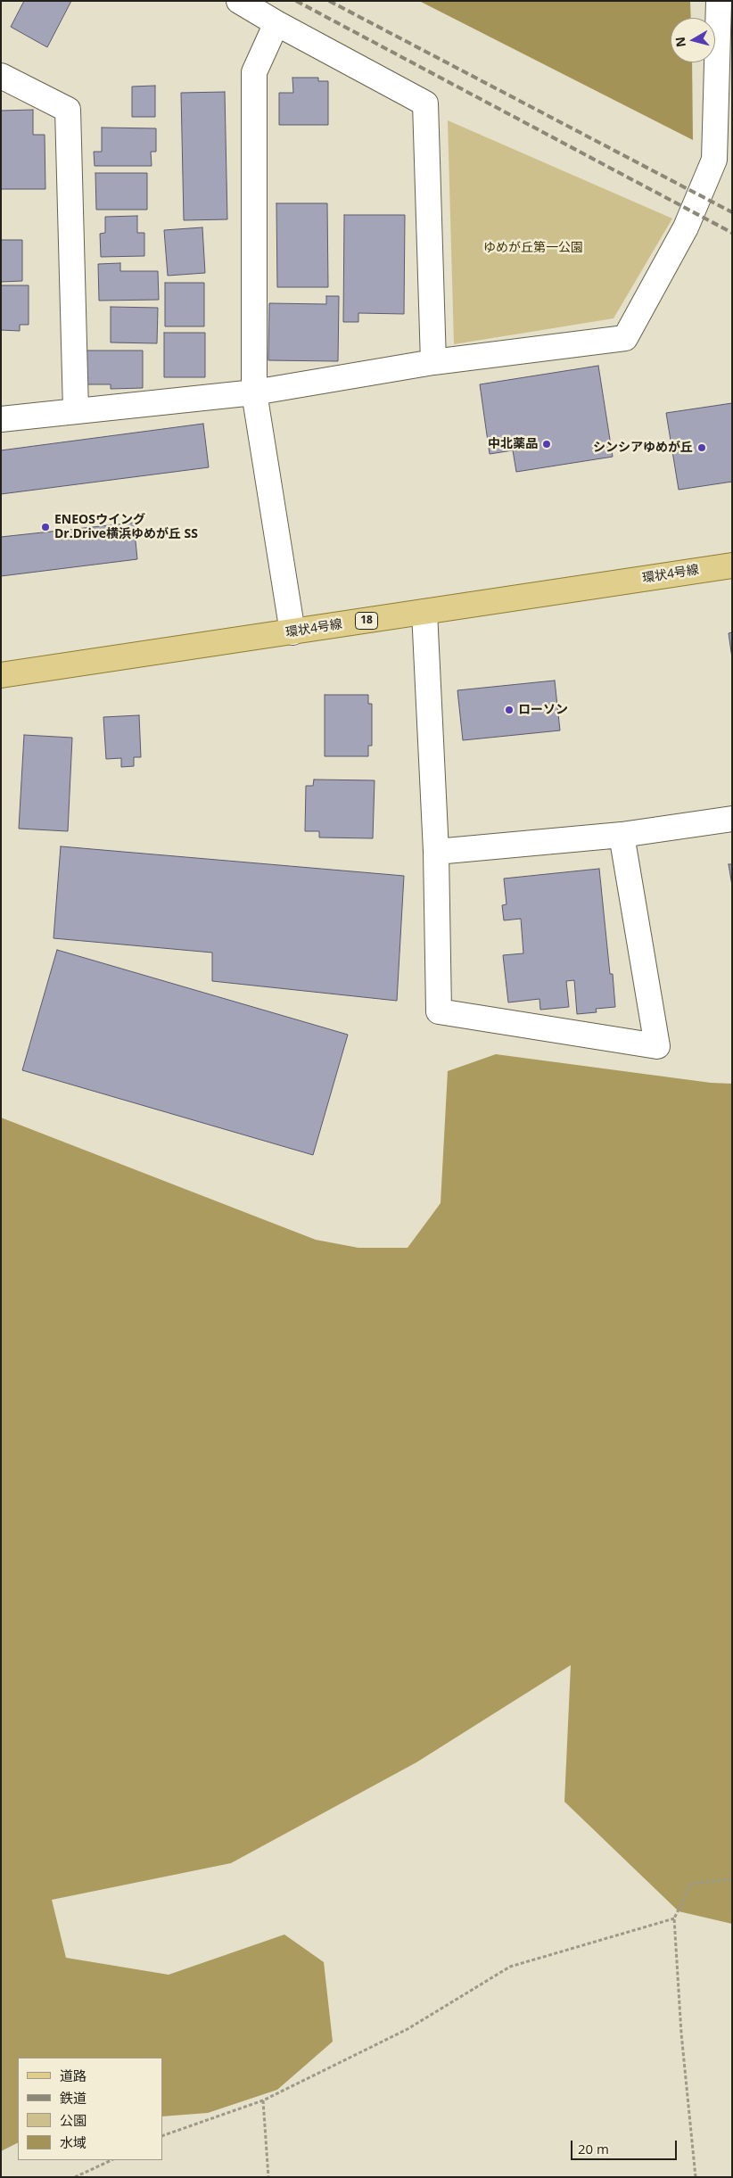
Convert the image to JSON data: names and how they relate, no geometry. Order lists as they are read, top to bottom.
{
  "streets": {
    "main road": ["環状4号線", "18"]
  },
  "parks": ["ゆめが丘第一公園"],
  "places": [
    "中北薬品",
    "シンシアゆめが丘",
    "ENEOSウイング Dr.Drive横浜ゆめが丘 SS",
    "ローソン"
  ],
  "legend": [
    "道路",
    "鉄道",
    "公園",
    "水域"
  ],
  "scale_bar": "20 m",
  "north": "left"
}
